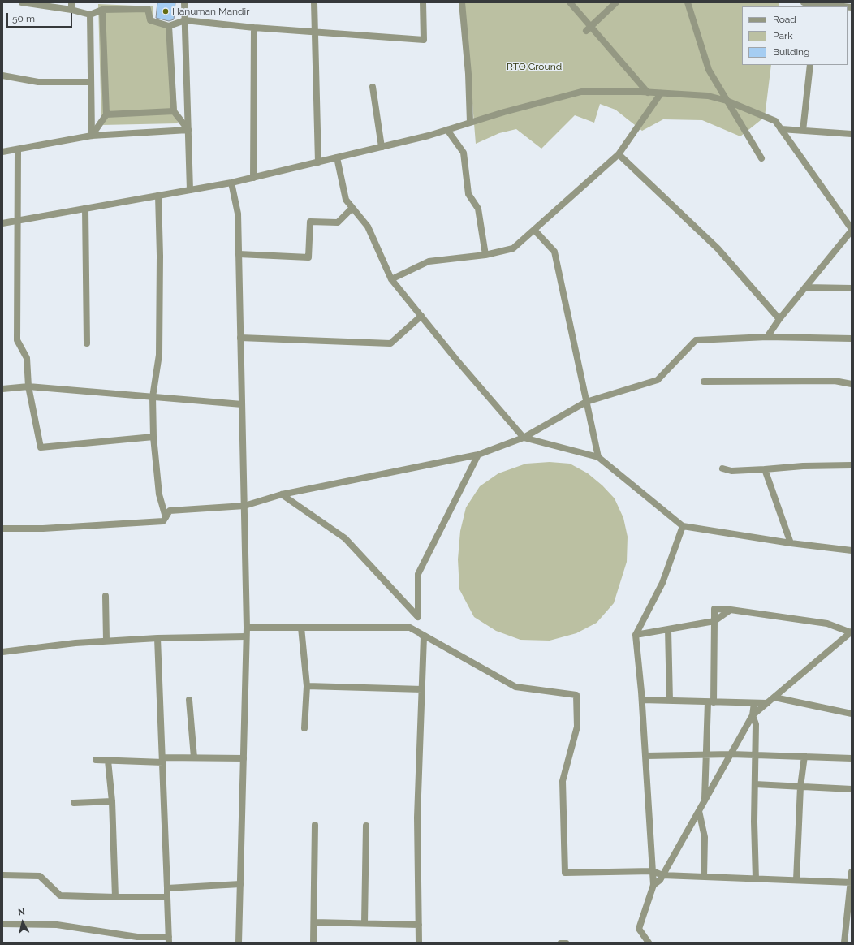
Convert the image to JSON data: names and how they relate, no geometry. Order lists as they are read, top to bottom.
{
  "parks": ["RTO Ground"],
  "places": ["Hanuman Mandir"],
  "legend": ["Road", "Park", "Building"],
  "scale_bar": "50 m",
  "north": "top"
}
